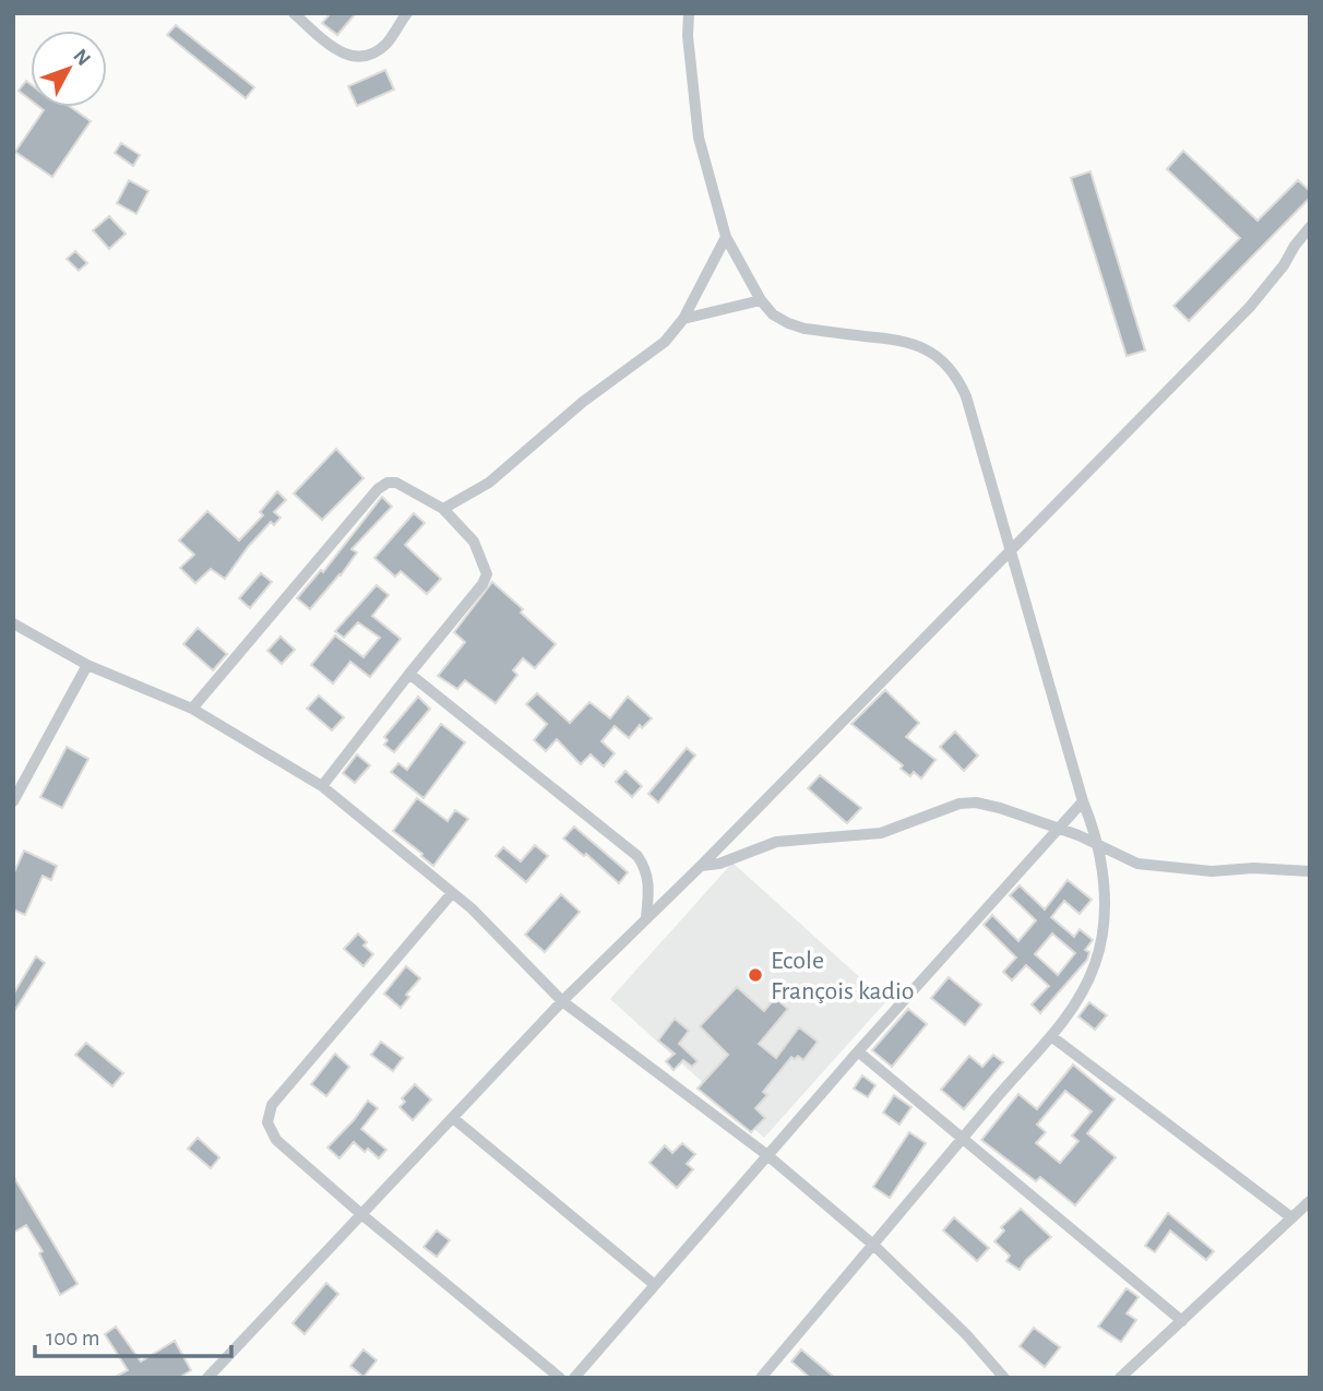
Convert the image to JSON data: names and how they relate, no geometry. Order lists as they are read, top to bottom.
{
  "places": ["Ecole François kadio"],
  "scale_bar": "100 m",
  "north": "top right"
}
